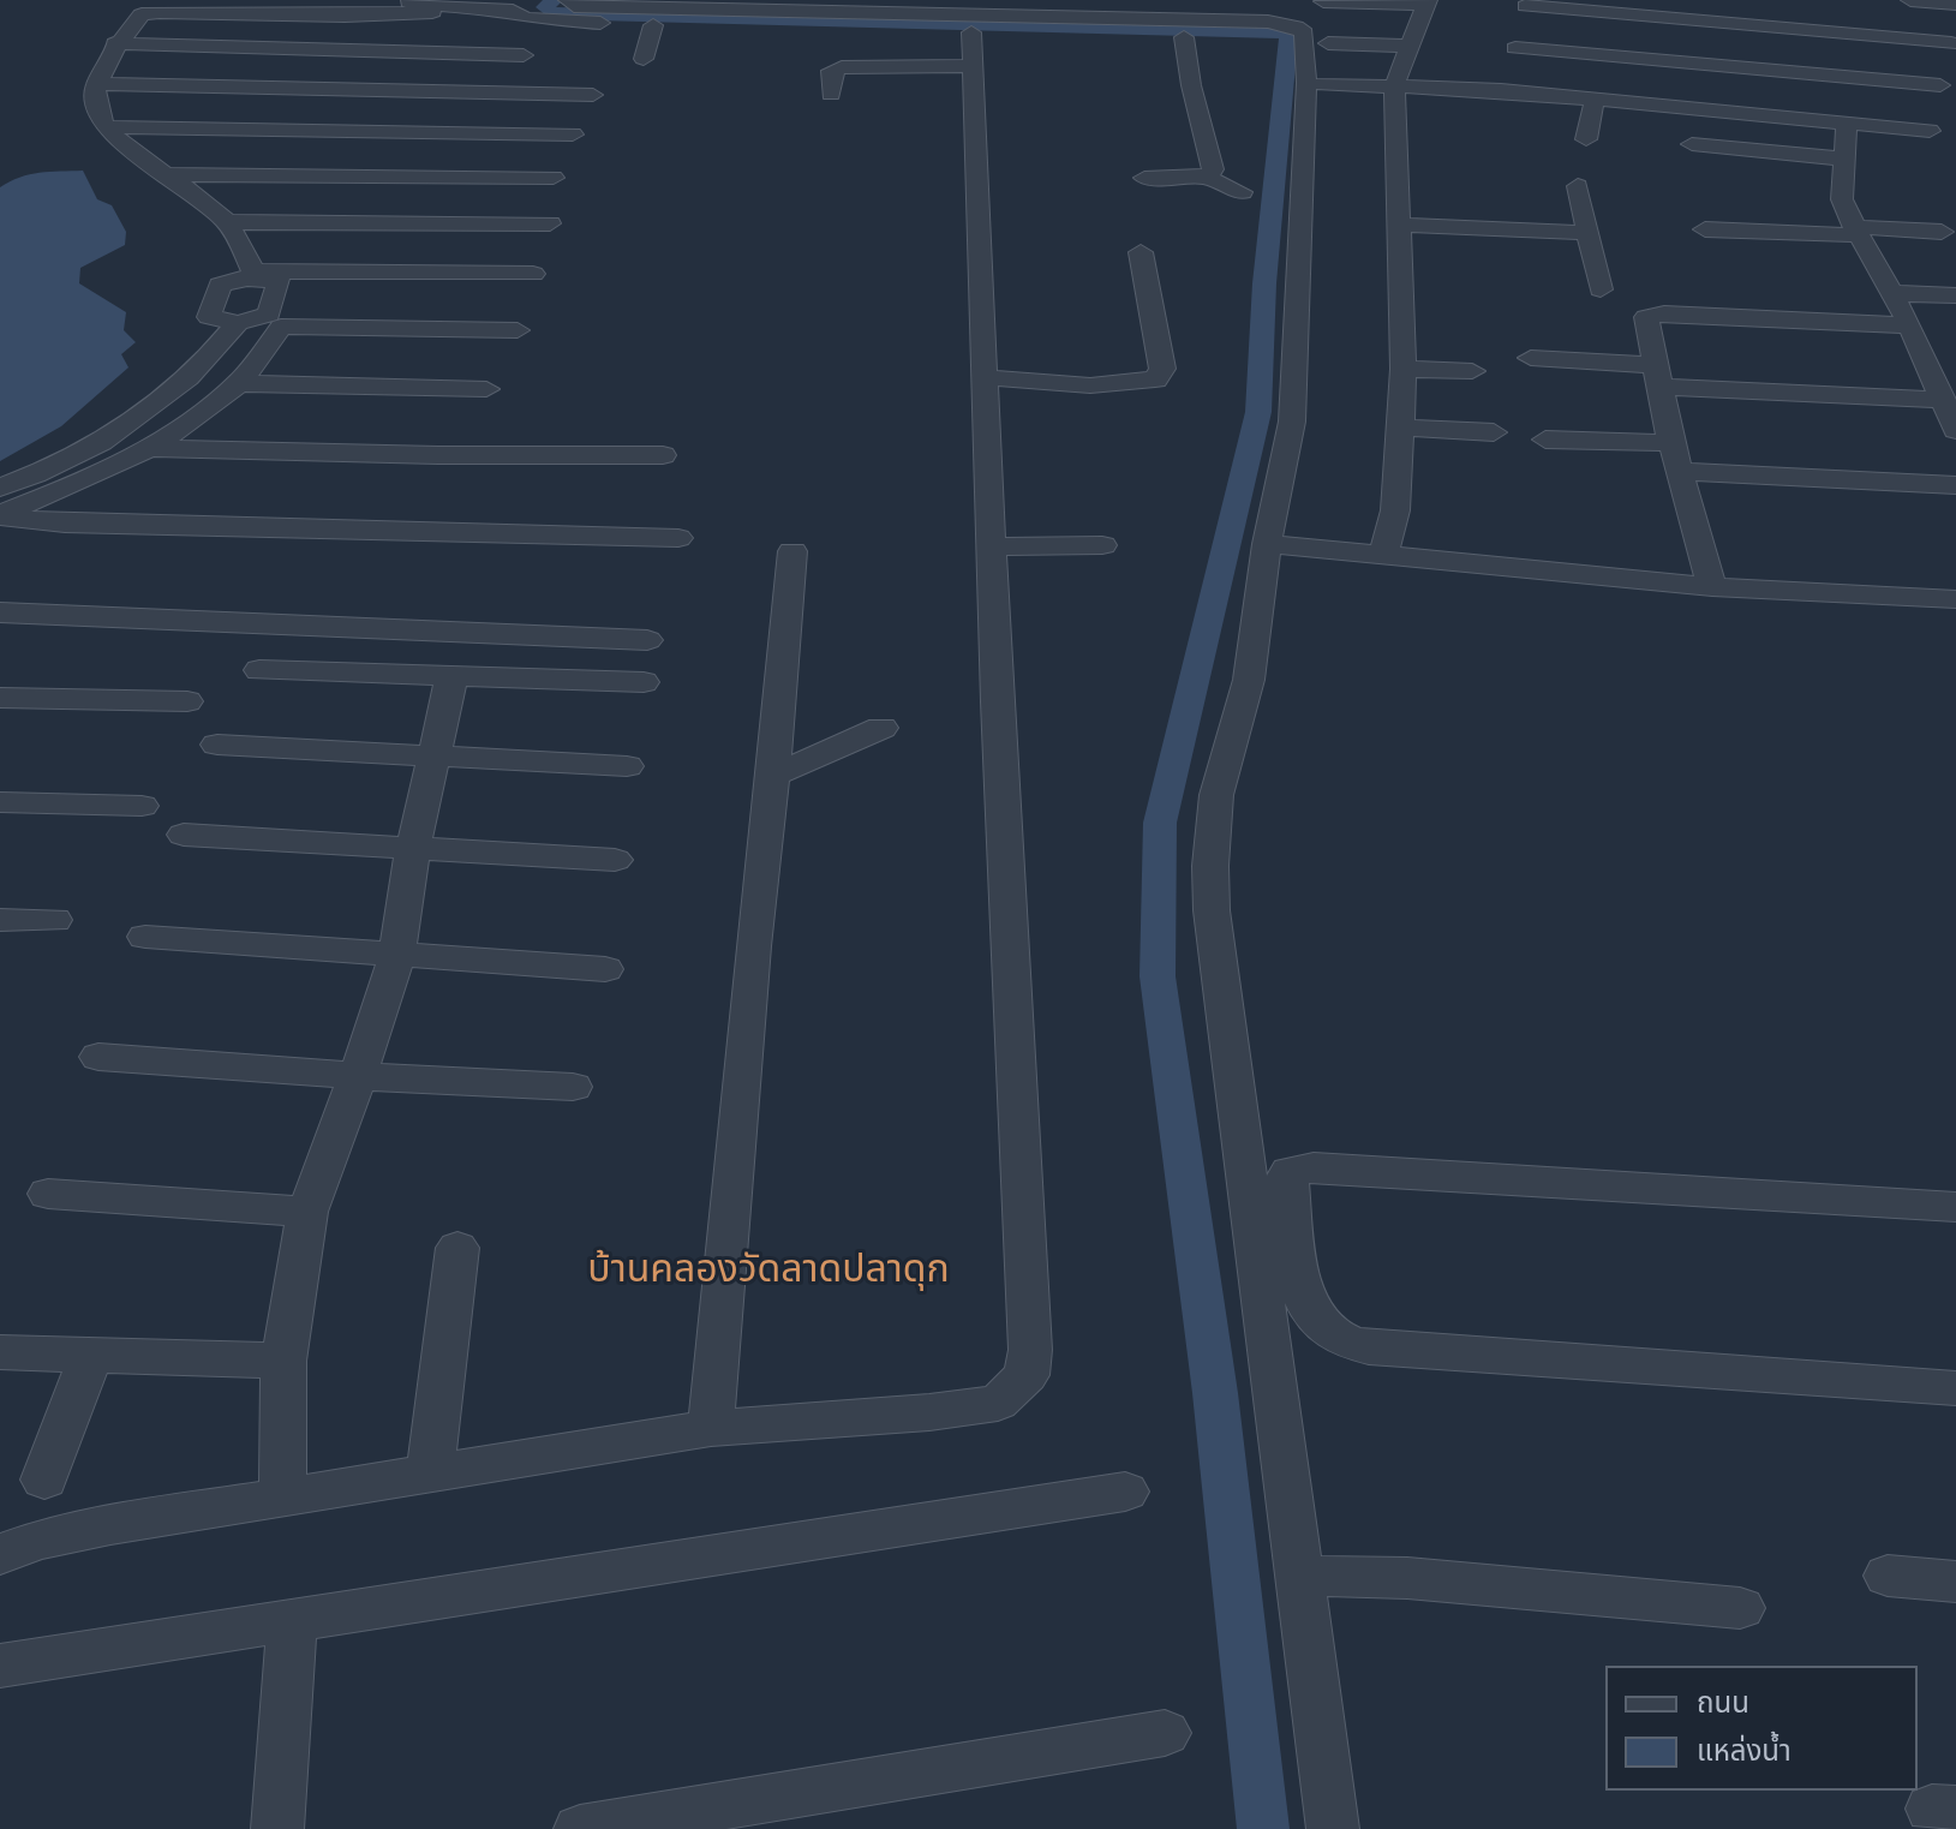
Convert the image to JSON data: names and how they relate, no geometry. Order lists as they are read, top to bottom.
{
  "districts": ["บ้านคลองวัดลาดปลาดุก"],
  "legend": ["ถนน", "แหล่งน้ำ"]
}
